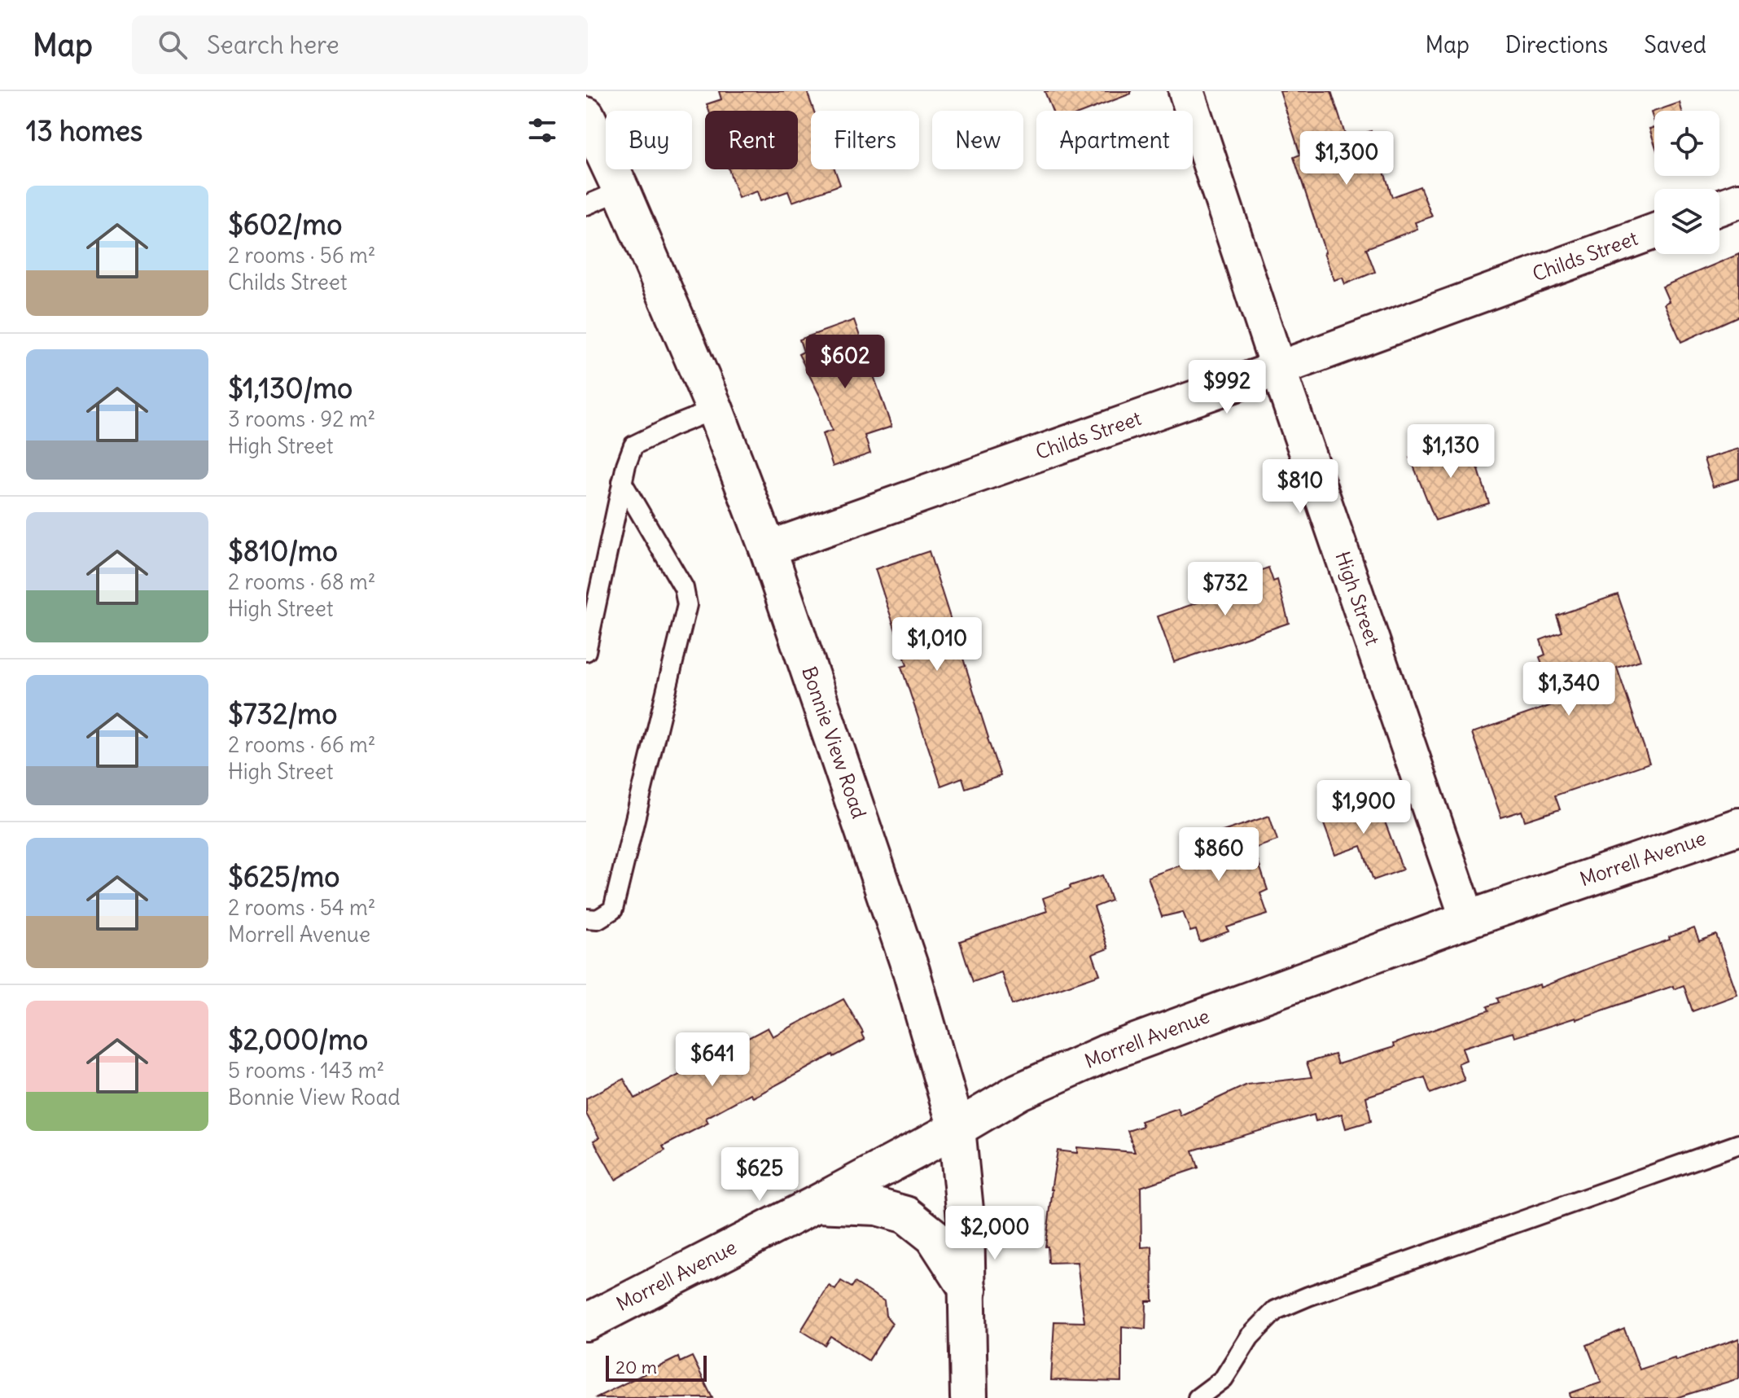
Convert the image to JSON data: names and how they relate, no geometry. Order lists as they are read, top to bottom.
{
  "streets": {
    "street": [
      "Childs Street",
      "High Street",
      "Bonnie View Road",
      "Morrell Avenue"
    ]
  },
  "crossings": [
    ["Childs Street", "High Street"],
    ["Childs Street", "Bonnie View Road"],
    ["High Street", "Morrell Avenue"],
    ["Bonnie View Road", "Morrell Avenue"]
  ],
  "scale_bar": "20 m",
  "page": {
    "header": "Map",
    "search": "Search here",
    "nav": ["Map", "Directions", "Saved"],
    "heading": "13 homes",
    "chip": [
      "Buy",
      "Rent",
      "Filters",
      "New",
      "Apartment"
    ],
    "price": [
      "$1,300",
      "$602",
      "$992",
      "$1,130",
      "$810",
      "$732",
      "$1,010",
      "$1,340",
      "$1,900",
      "$860",
      "$641",
      "$625",
      "$2,000"
    ],
    "list": [
      {
        "name": "$602/mo",
        "note": "2 rooms · 56 m² · Childs Street"
      },
      {
        "name": "$1,130/mo",
        "note": "3 rooms · 92 m² · High Street"
      },
      {
        "name": "$810/mo",
        "note": "2 rooms · 68 m² · High Street"
      },
      {
        "name": "$732/mo",
        "note": "2 rooms · 66 m² · High Street"
      },
      {
        "name": "$625/mo",
        "note": "2 rooms · 54 m² · Morrell Avenue"
      },
      {
        "name": "$2,000/mo",
        "note": "5 rooms · 143 m² · Bonnie View Road"
      }
    ],
    "scale": "20 m"
  }
}
